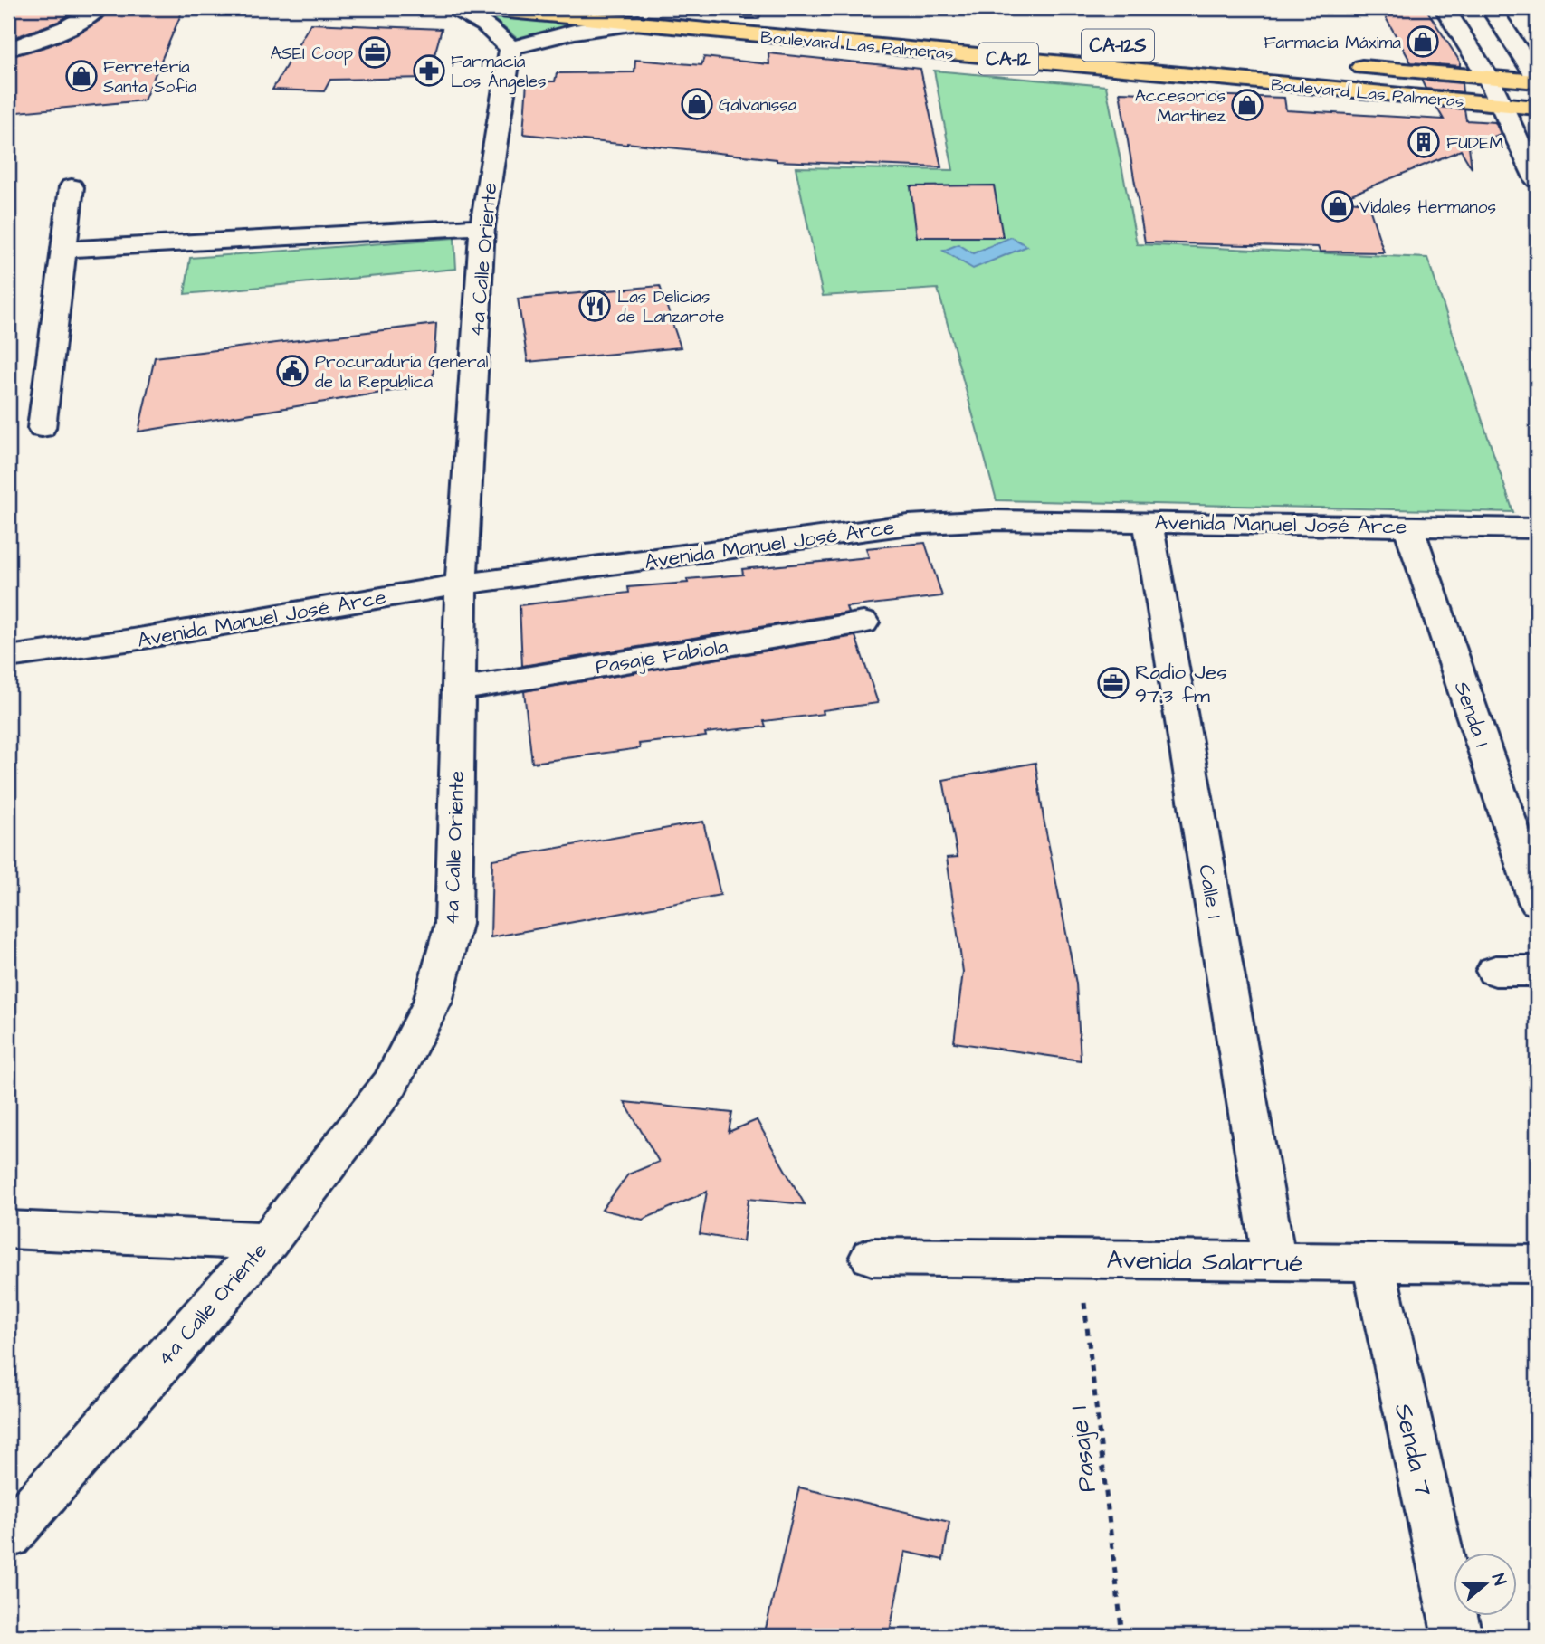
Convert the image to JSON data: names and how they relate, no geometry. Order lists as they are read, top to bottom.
{
  "streets": {
    "main road": ["Boulevard Las Palmeras", "CA-12"],
    "street": [
      "4a Calle Oriente",
      "Avenida Manuel José Arce",
      "Pasaje Fabiola",
      "Senda 1",
      "Calle 1",
      "Avenida Salarrué",
      "Senda 7"
    ],
    "path": ["Pasaje 1"]
  },
  "crossings": [
    ["4a Calle Oriente", "Avenida Manuel José Arce"],
    ["4a Calle Oriente", "Pasaje Fabiola"],
    ["Avenida Manuel José Arce", "Senda 1"],
    ["Avenida Manuel José Arce", "Calle 1"],
    ["Calle 1", "Avenida Salarrué"],
    ["Avenida Salarrué", "Pasaje 1"],
    ["Avenida Salarrué", "Senda 7"]
  ],
  "places": {
    "shop": [
      "Farmacia Máxima",
      "Ferretería Santa Sofía",
      "Galvanissa",
      "Accesorios Martinez",
      "Vidales Hermanos"
    ],
    "office": ["ASEI Coop", "Radio Jes 97.3 fm"],
    "pharmacy": ["Farmacia Los Ángeles"],
    "building": ["FUDEM"],
    "restaurant": ["Las Delicias de Lanzarote"],
    "public building": ["Procuraduría General de la Republica"]
  },
  "north": "right"
}
